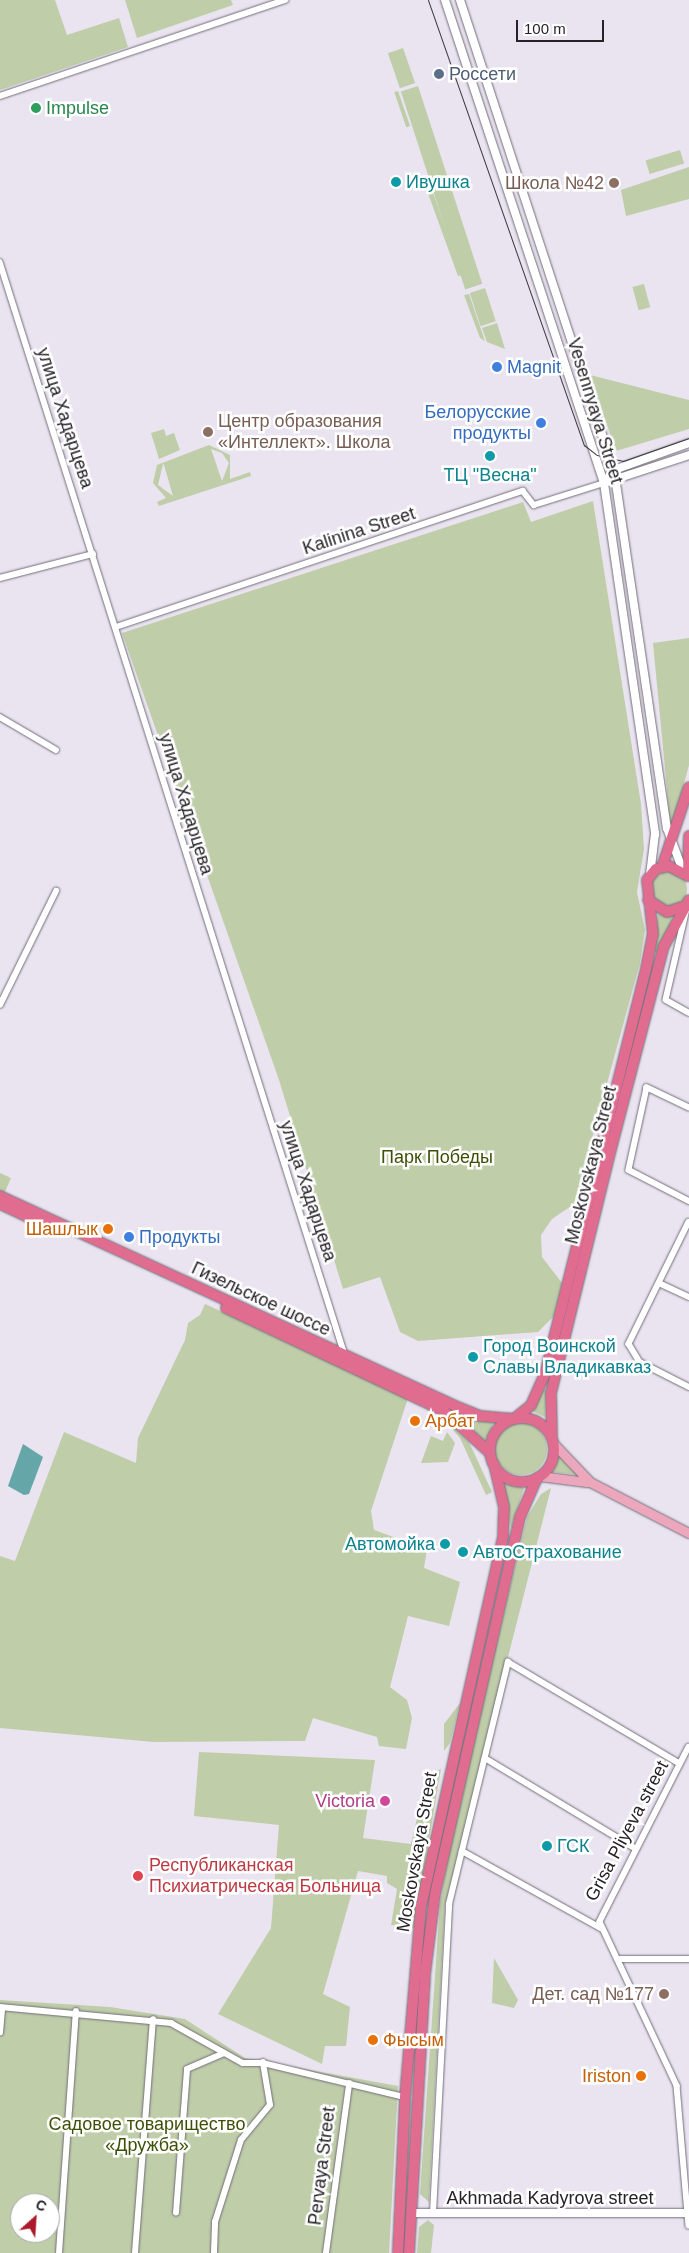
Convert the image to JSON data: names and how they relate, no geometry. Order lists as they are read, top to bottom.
{
  "streets": {
    "highway": ["Moskovskaya Street", "Гизельское шоссе"],
    "street": [
      "Vesennyaya Street",
      "улица Хадарцева",
      "Kalinina Street",
      "Grisa Pliyeva street",
      "Pervaya Street",
      "Akhmada Kadyrova street"
    ]
  },
  "crossings": [
    ["Vesennyaya Street", "Kalinina Street"],
    ["Vesennyaya Street", "Moskovskaya Street"],
    ["улица Хадарцева", "Kalinina Street"],
    ["улица Хадарцева", "Гизельское шоссе"],
    ["Moskovskaya Street", "Гизельское шоссе"],
    ["Moskovskaya Street", "Akhmada Kadyrova street"],
    ["Grisa Pliyeva street", "Akhmada Kadyrova street"]
  ],
  "parks": ["Парк Победы", "Садовое товарищество «Дружба»"],
  "places": [
    "Россети",
    "Impulse",
    "Ивушка",
    "Школа №42",
    "Magnit",
    "Белорусские продукты",
    "Центр образования «Интеллект». Школа",
    "ТЦ \"Весна\"",
    "Шашлык",
    "Продукты",
    "Город Воинской Славы Владикавказ",
    "Арбат",
    "Автомойка",
    "АвтоСтрахование",
    "Victoria",
    "ГСК",
    "Республиканская Психиатрическая Больница",
    "Дет. сад №177",
    "Фысым",
    "Iriston"
  ],
  "scale_bar": "100 m",
  "north": "top right"
}
